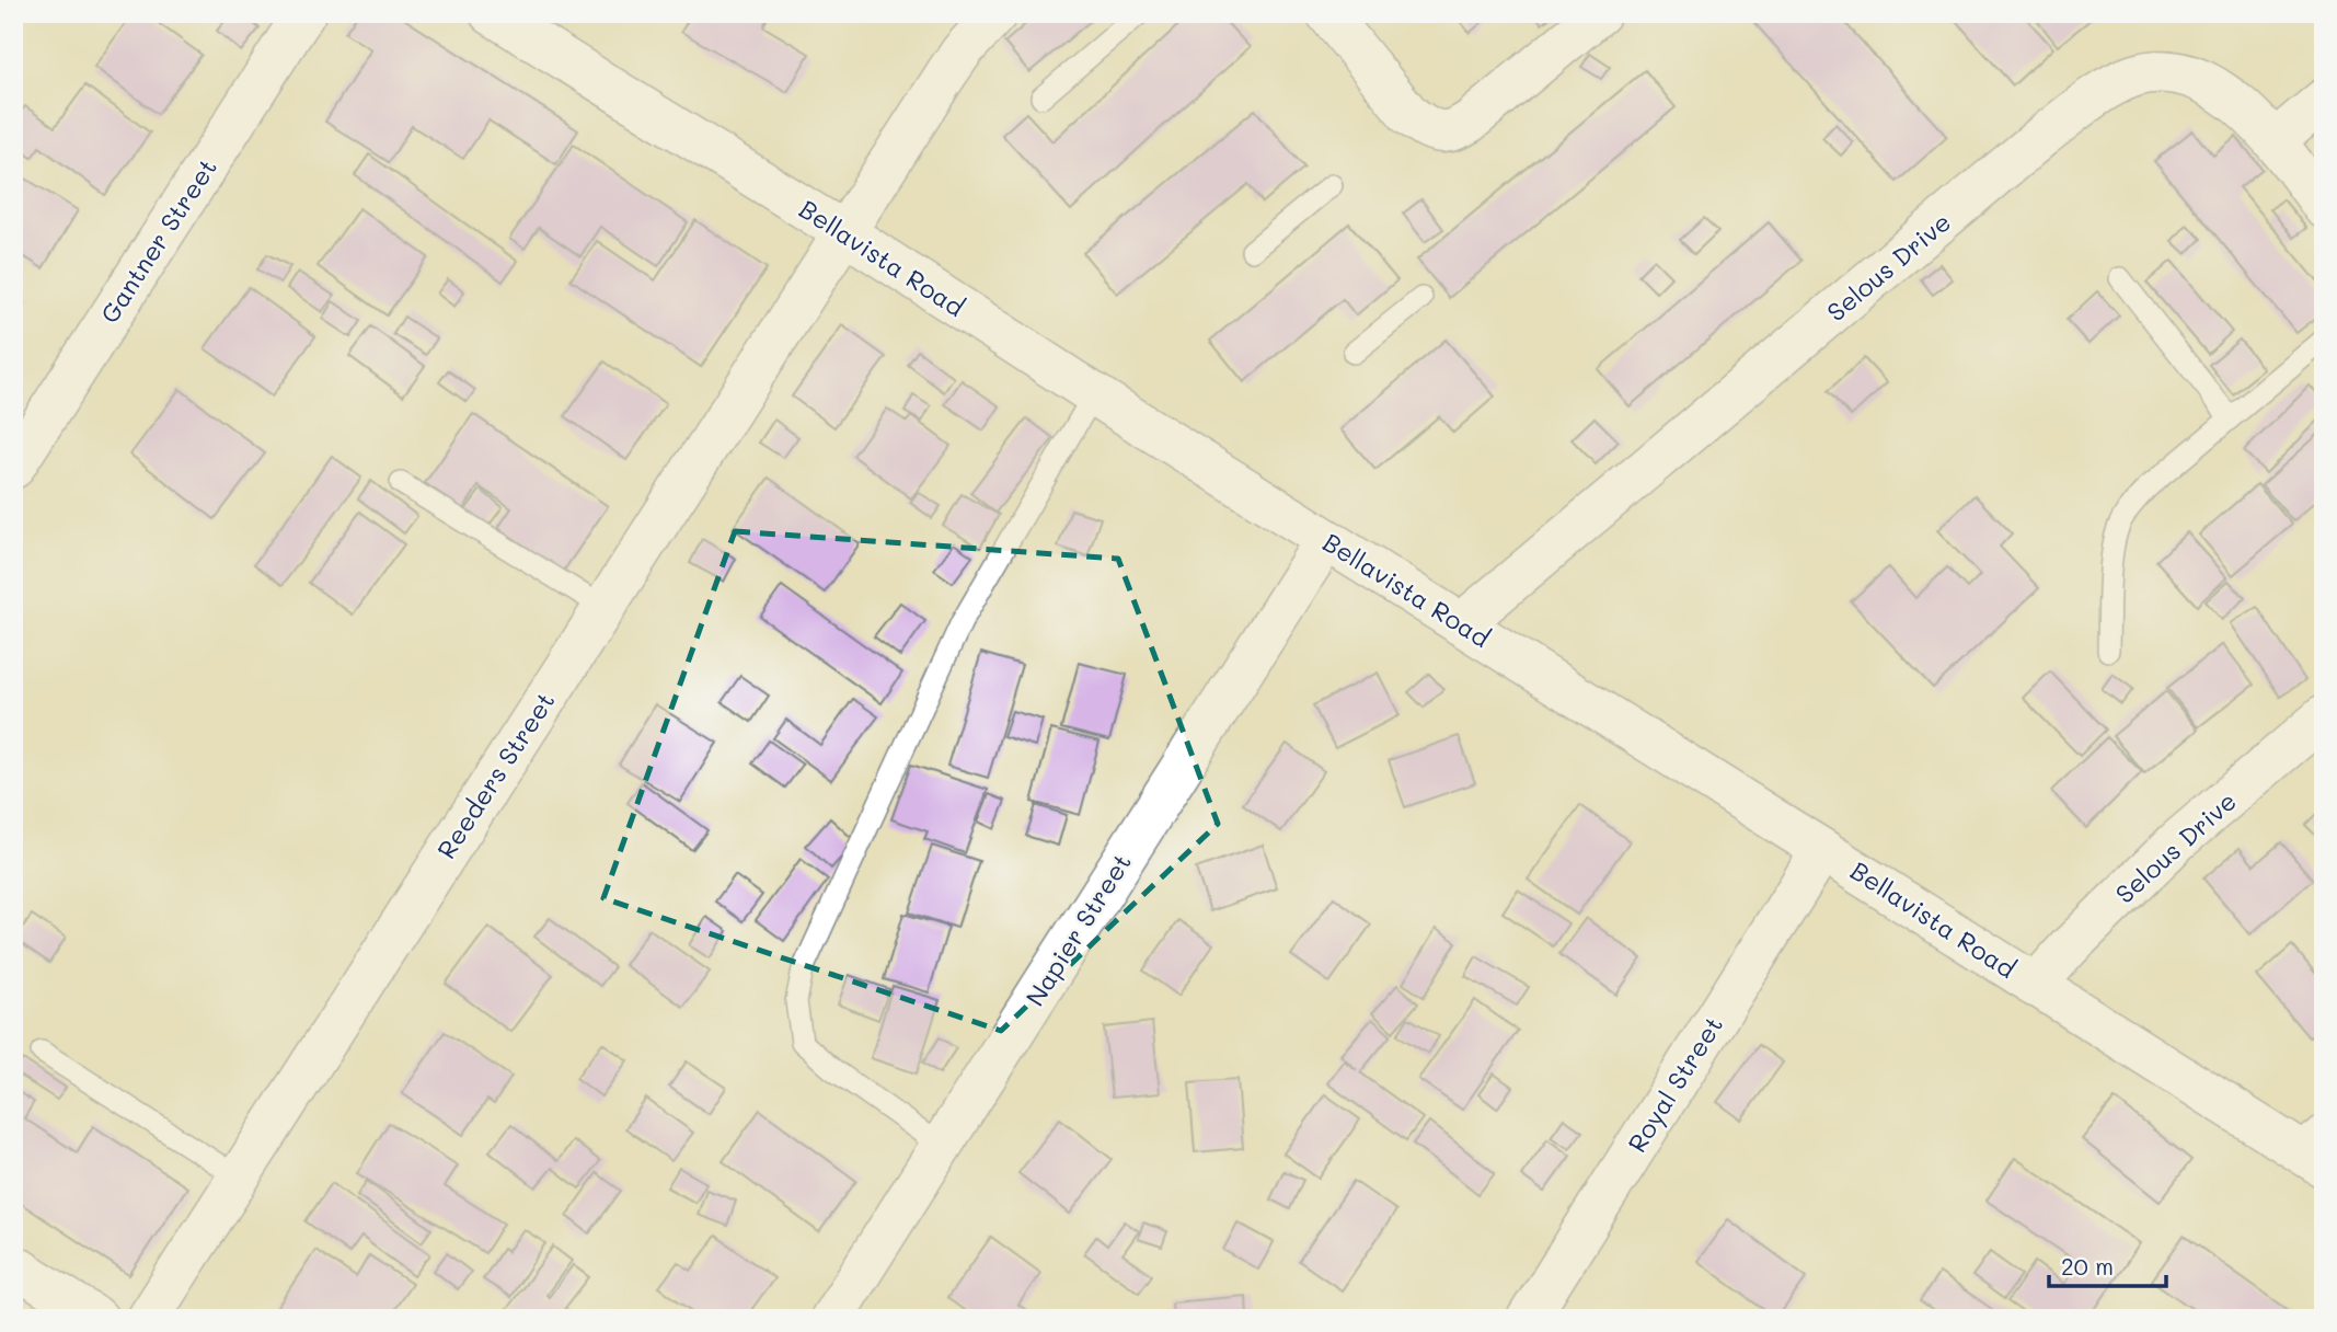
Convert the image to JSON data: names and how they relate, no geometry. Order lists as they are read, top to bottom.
{
  "streets": {
    "street": [
      "Gantner Street",
      "Bellavista Road",
      "Selous Drive",
      "Reeders Street",
      "Napier Street",
      "Royal Street"
    ]
  },
  "crossings": [
    ["Bellavista Road", "Selous Drive"],
    ["Bellavista Road", "Reeders Street"],
    ["Bellavista Road", "Napier Street"],
    ["Bellavista Road", "Royal Street"]
  ],
  "scale_bar": "20 m"
}
